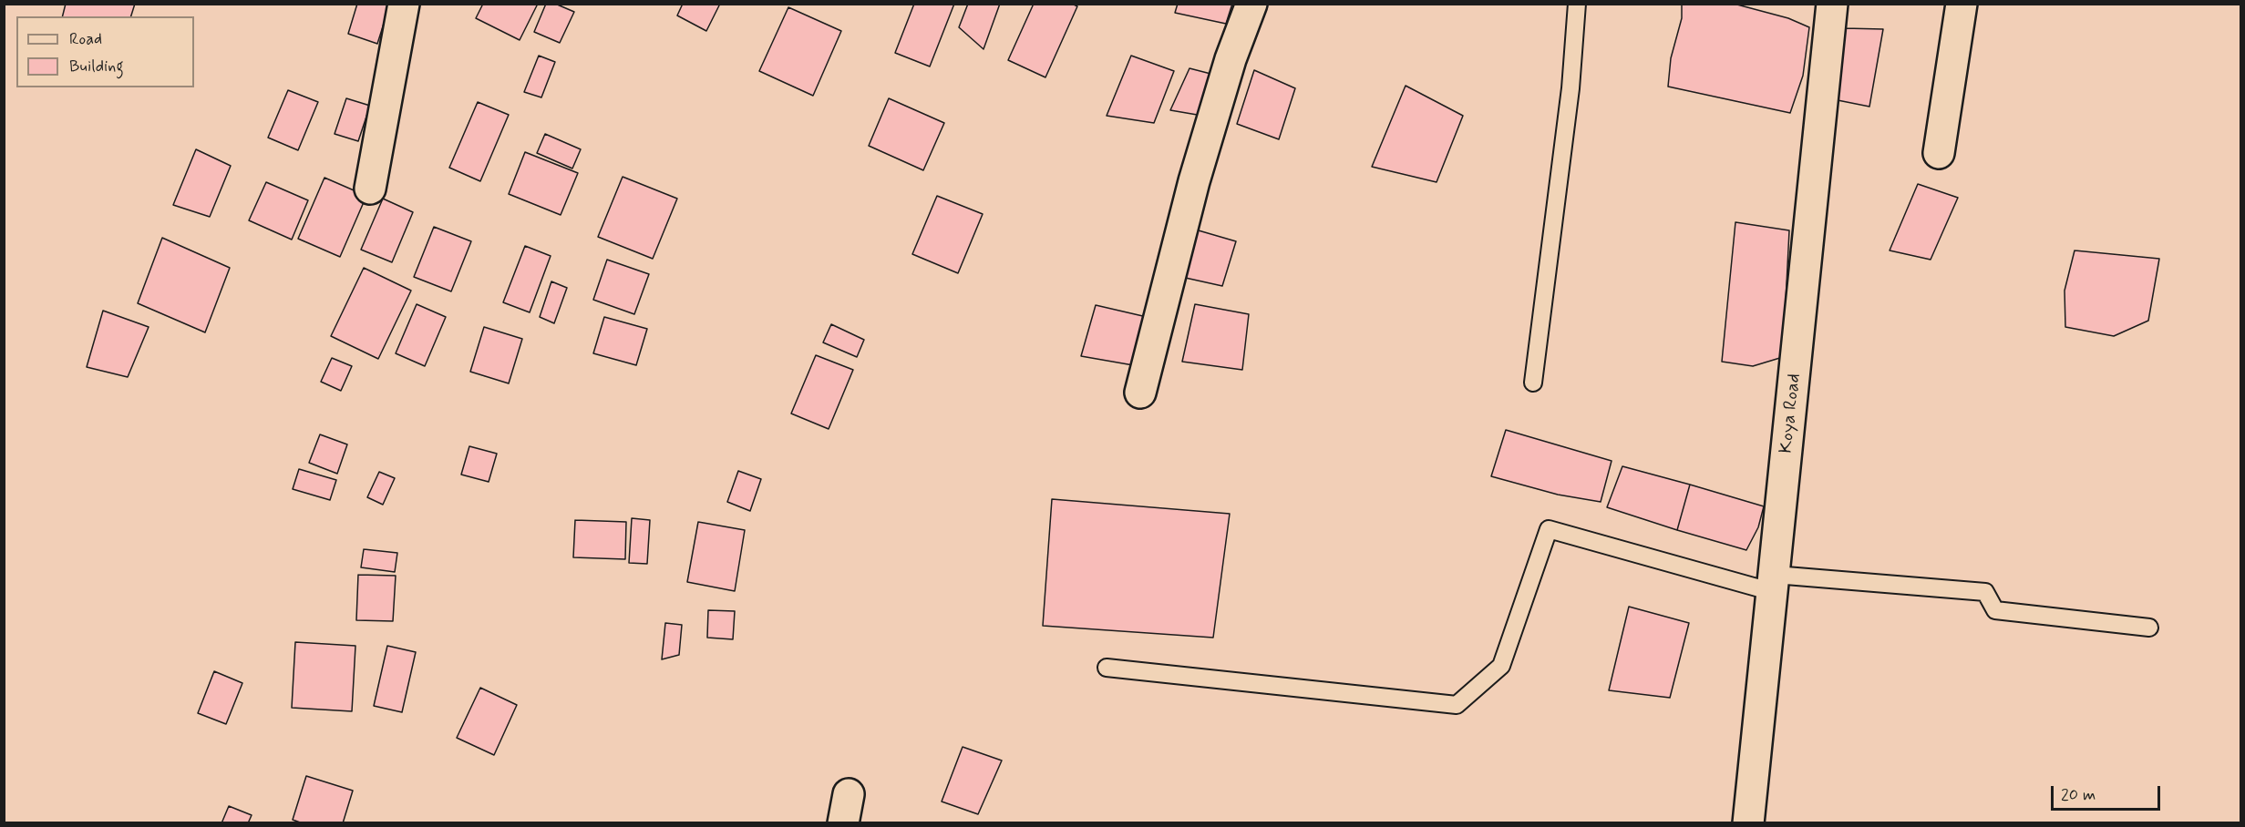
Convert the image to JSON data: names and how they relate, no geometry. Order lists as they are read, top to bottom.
{
  "streets": {
    "street": ["Koya Road"]
  },
  "legend": ["Road", "Building"],
  "scale_bar": "20 m"
}
